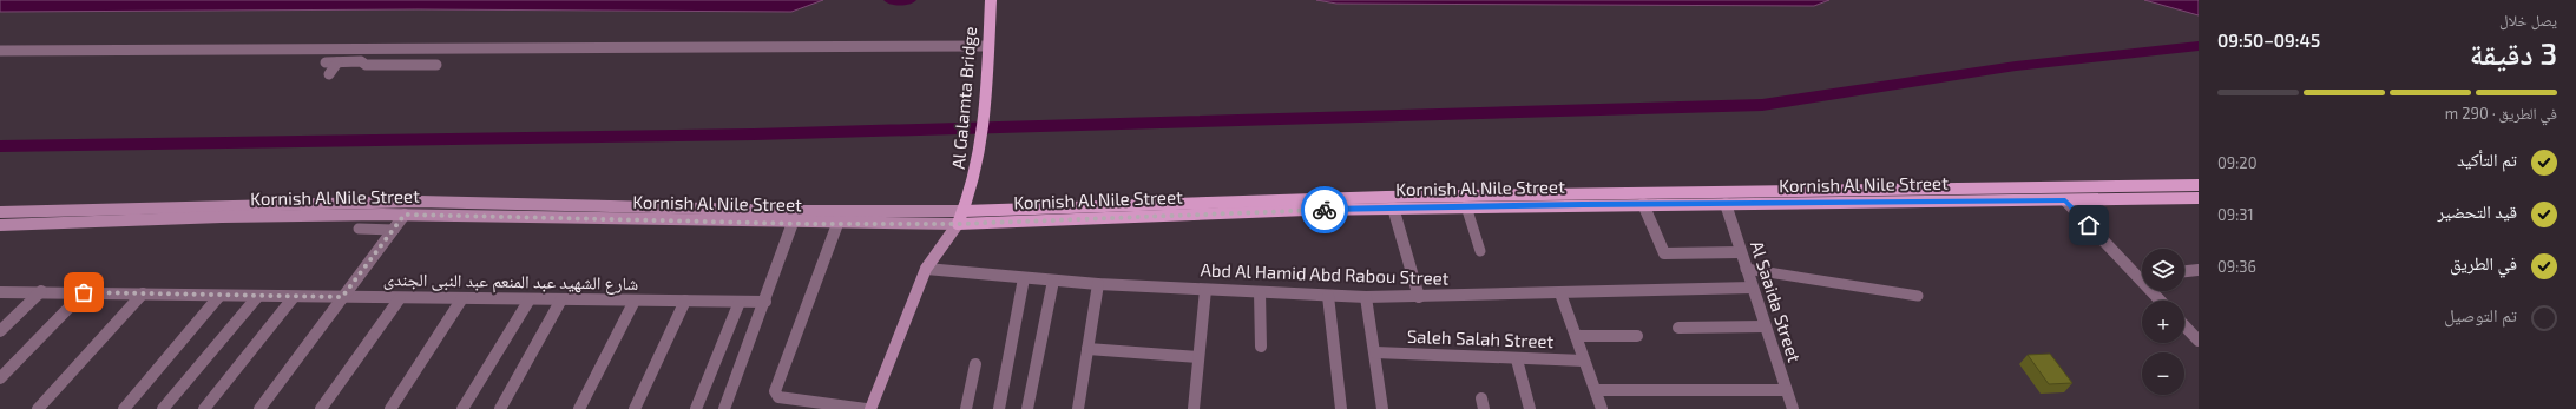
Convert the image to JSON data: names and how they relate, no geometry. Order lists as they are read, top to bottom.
{
  "streets": {
    "main road": ["Al Galamta Bridge", "Kornish Al Nile Street"],
    "street": [
      "Abd Al Hamid Abd Rabou Street",
      "شارع الشهيد عبد المنعم عبد النبى الجندى",
      "Al Saaida Street",
      "Saleh Salah Street"
    ]
  },
  "crossings": [
    ["Al Galamta Bridge", "Kornish Al Nile Street"],
    ["Kornish Al Nile Street", "Al Saaida Street"],
    ["Abd Al Hamid Abd Rabou Street", "Al Saaida Street"]
  ],
  "page": {
    "heading": ["3 دقيقة", "يصل خلال", "09:45–09:50"],
    "bar": "في الطريق · 290 m",
    "list": [
      ["تم التأكيد", "09:20"],
      ["قيد التحضير", "09:31"],
      ["في الطريق", "09:36"],
      "تم التوصيل"
    ],
    "map_buttons": ["+", "−"]
  }
}
